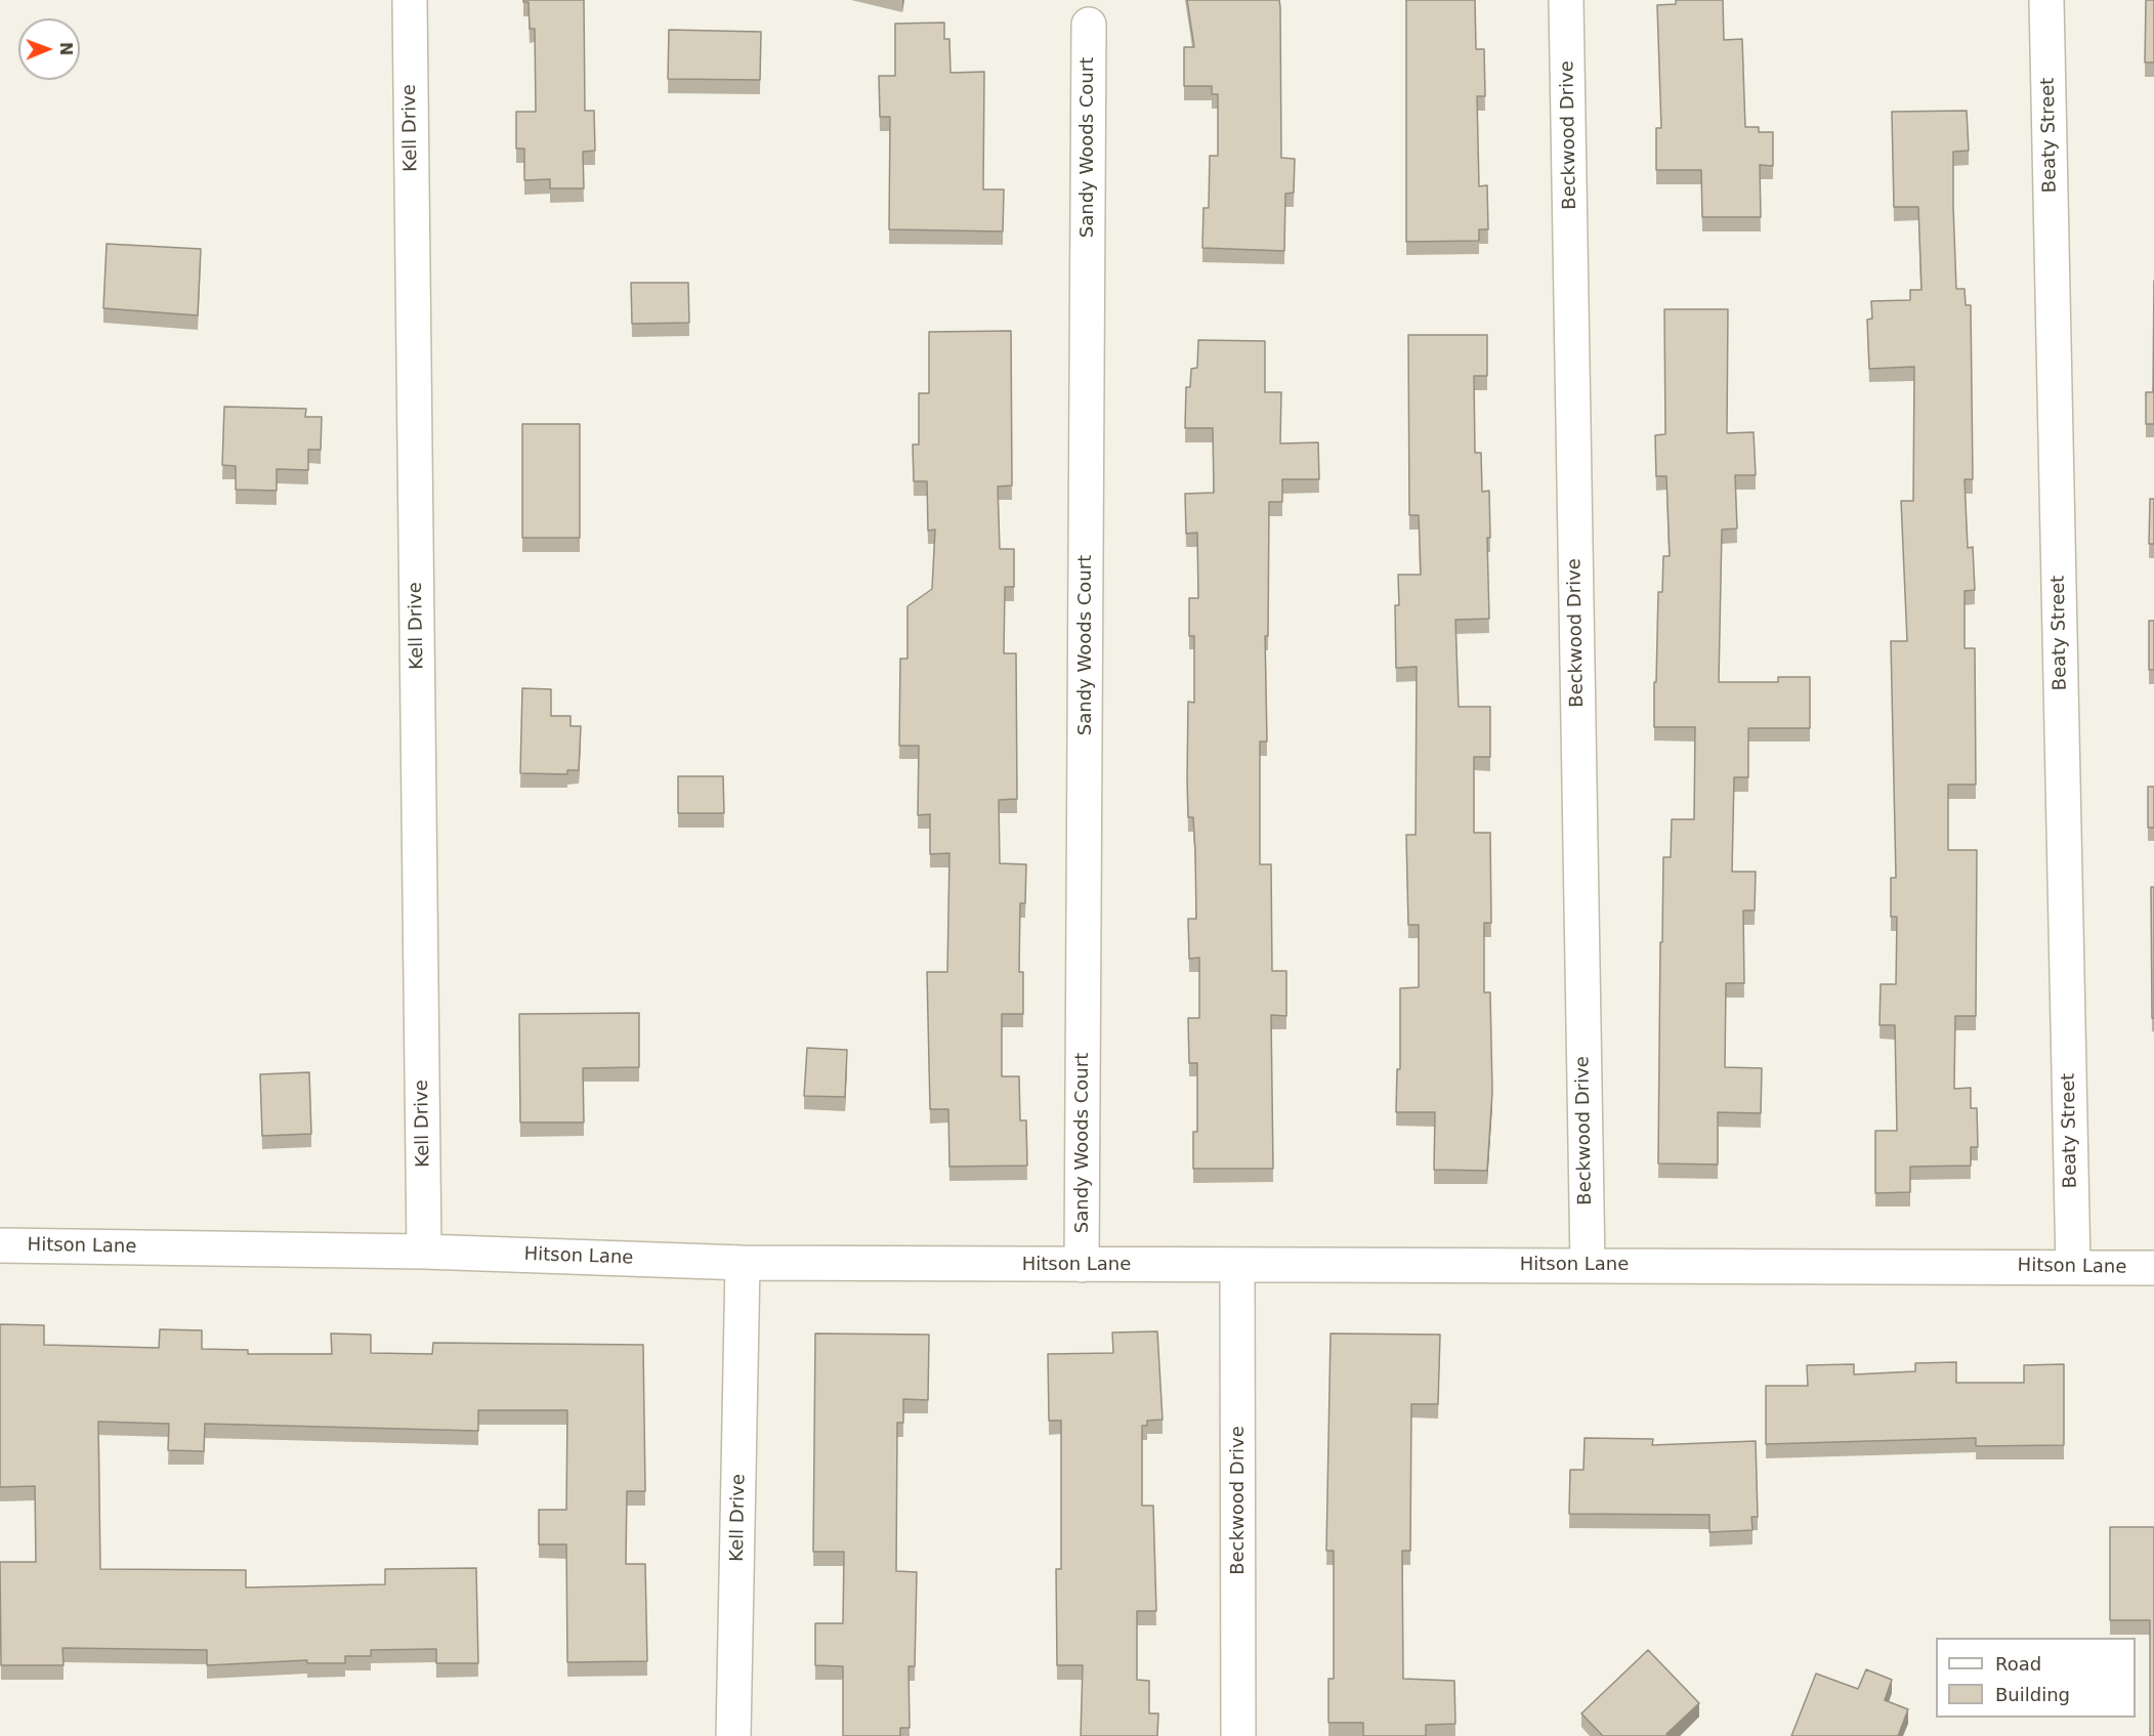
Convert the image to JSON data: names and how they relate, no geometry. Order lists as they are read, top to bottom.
{
  "streets": {
    "street": [
      "Kell Drive",
      "Beckwood Drive",
      "Beaty Street",
      "Sandy Woods Court",
      "Hitson Lane"
    ]
  },
  "crossings": [
    ["Kell Drive", "Hitson Lane"],
    ["Beckwood Drive", "Hitson Lane"],
    ["Beaty Street", "Hitson Lane"],
    ["Sandy Woods Court", "Hitson Lane"]
  ],
  "legend": ["Road", "Building"],
  "north": "right"
}
